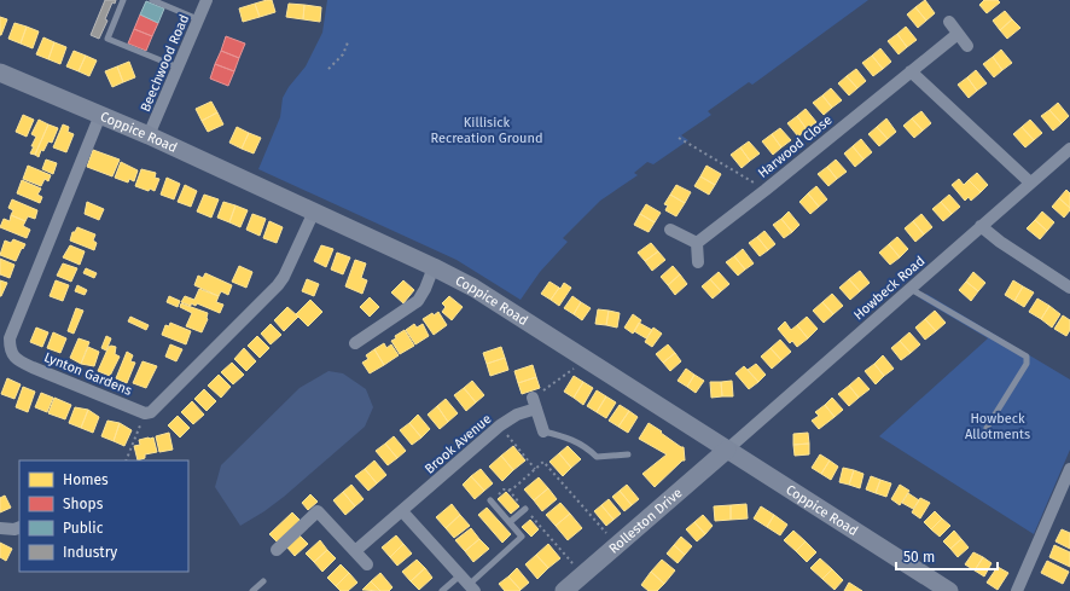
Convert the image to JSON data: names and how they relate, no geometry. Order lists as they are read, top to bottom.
{
  "streets": {
    "street": [
      "Beechwood Road",
      "Coppice Road",
      "Harwood Close",
      "Howbeck Road",
      "Lynton Gardens",
      "Brook Avenue",
      "Rolleston Drive"
    ]
  },
  "crossings": [
    ["Beechwood Road", "Coppice Road"],
    ["Coppice Road", "Howbeck Road"],
    ["Coppice Road", "Lynton Gardens"],
    ["Coppice Road", "Rolleston Drive"],
    ["Howbeck Road", "Rolleston Drive"]
  ],
  "parks": ["Killisick Recreation Ground", "Howbeck Allotments"],
  "legend": [
    "Homes",
    "Shops",
    "Public",
    "Industry"
  ],
  "scale_bar": "50 m"
}
